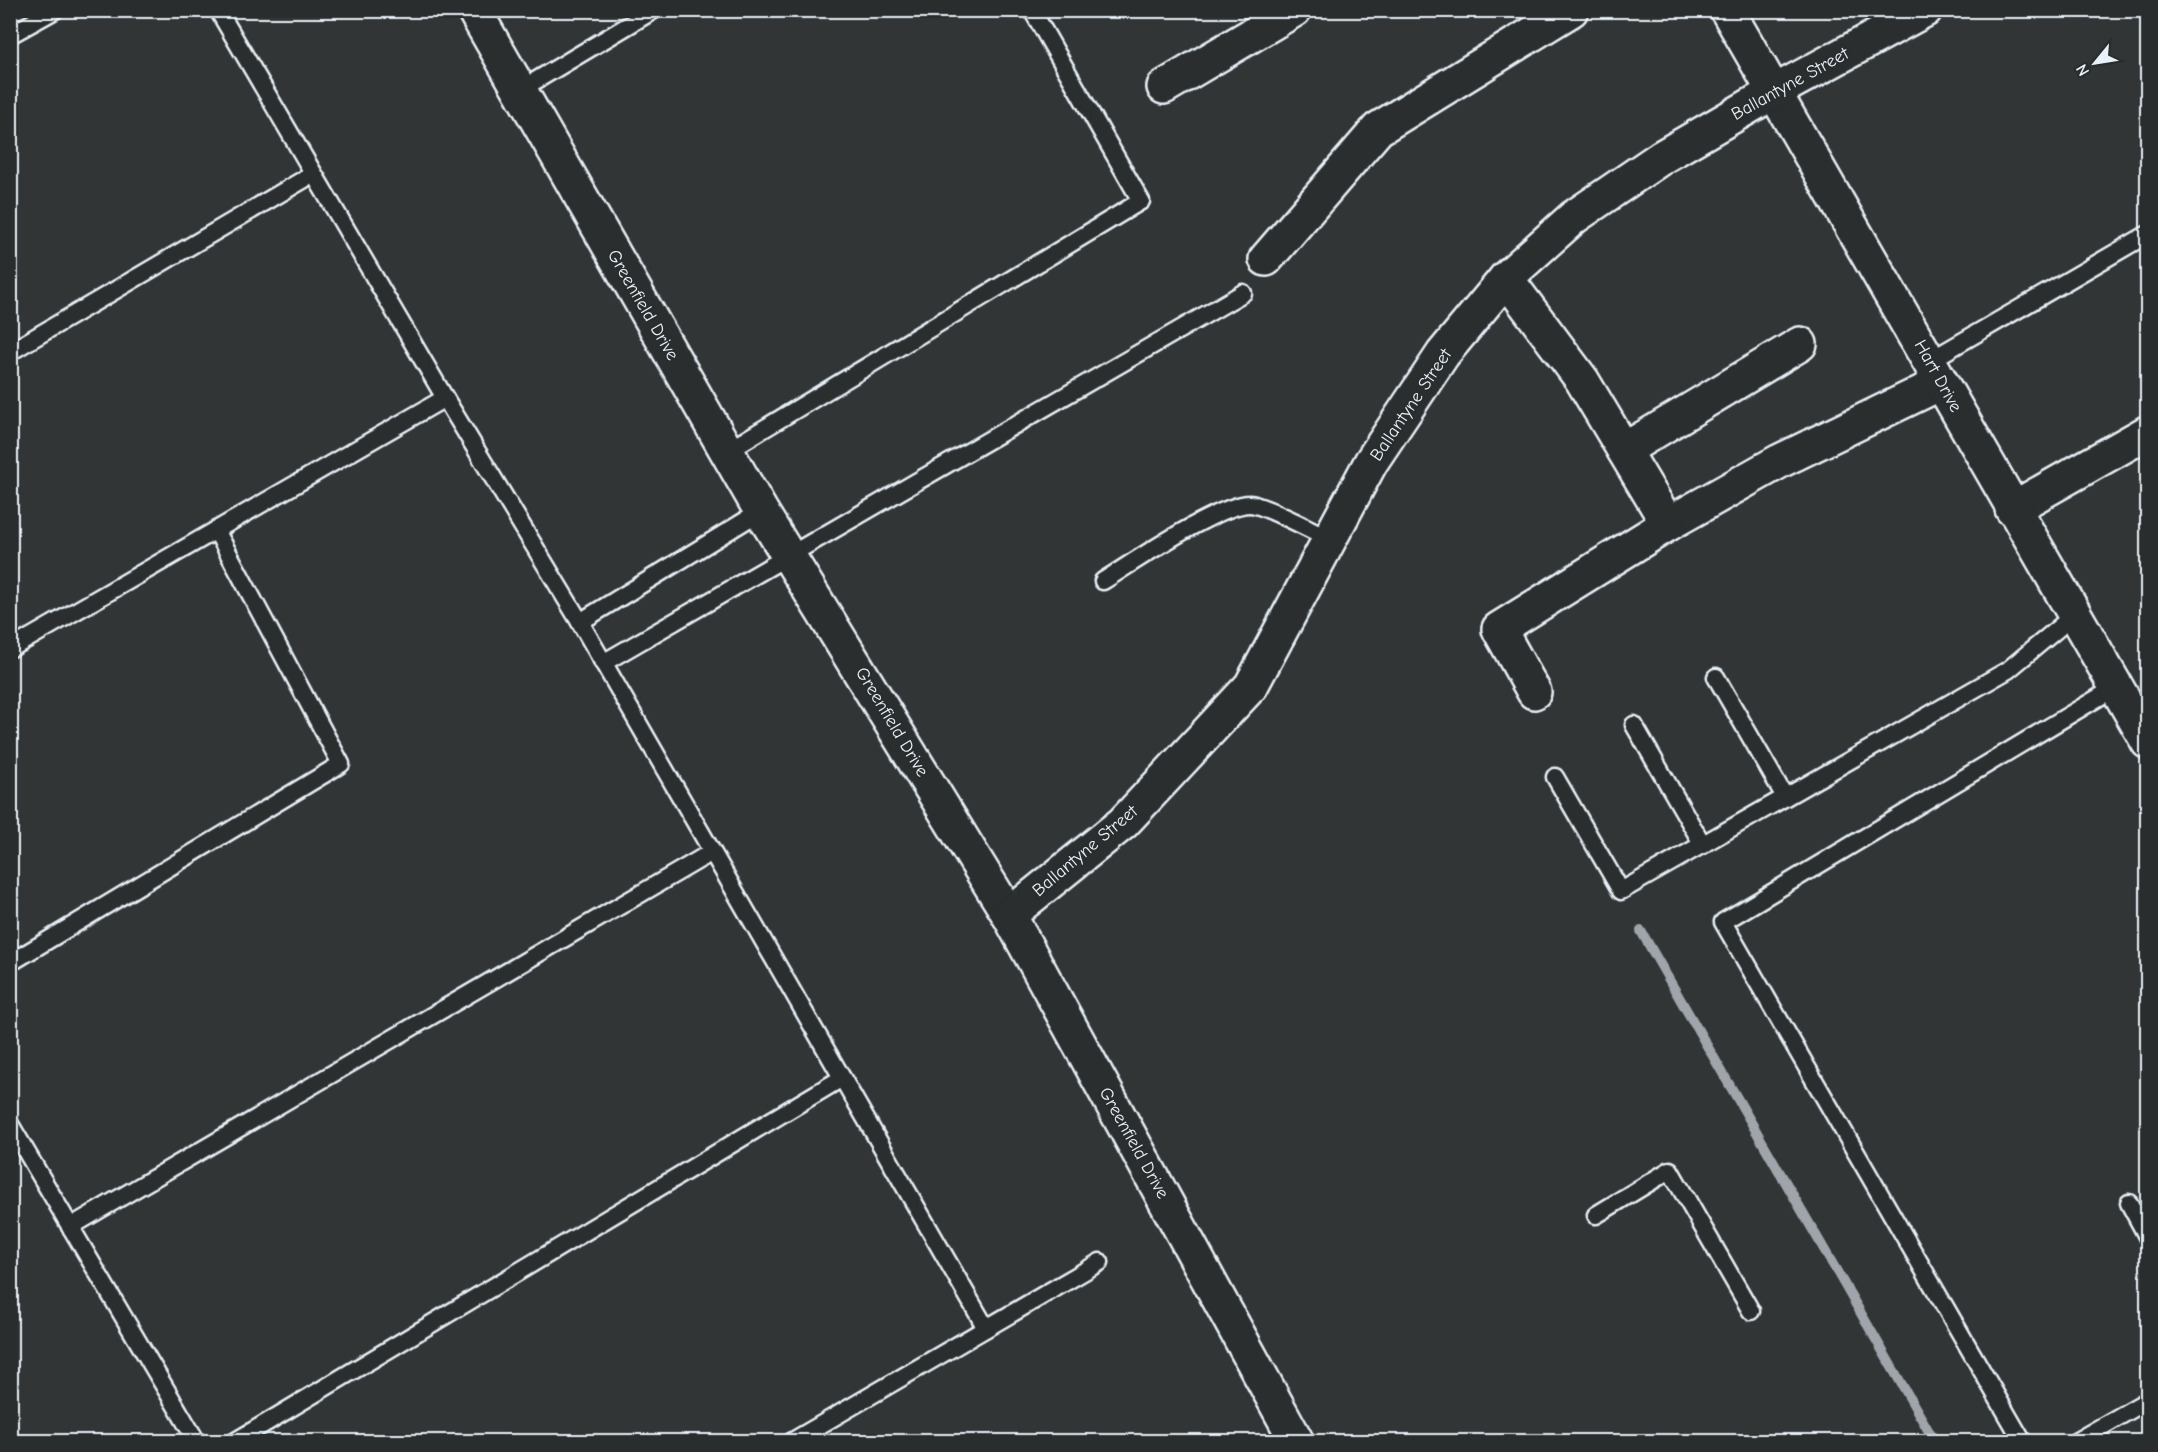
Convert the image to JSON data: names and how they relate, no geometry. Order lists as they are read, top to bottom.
{
  "streets": {
    "main road": ["Ballantyne Street", "Greenfield Drive", "Hart Drive"]
  },
  "crossings": [
    ["Ballantyne Street", "Greenfield Drive"],
    ["Ballantyne Street", "Hart Drive"]
  ],
  "north": "bottom left"
}
